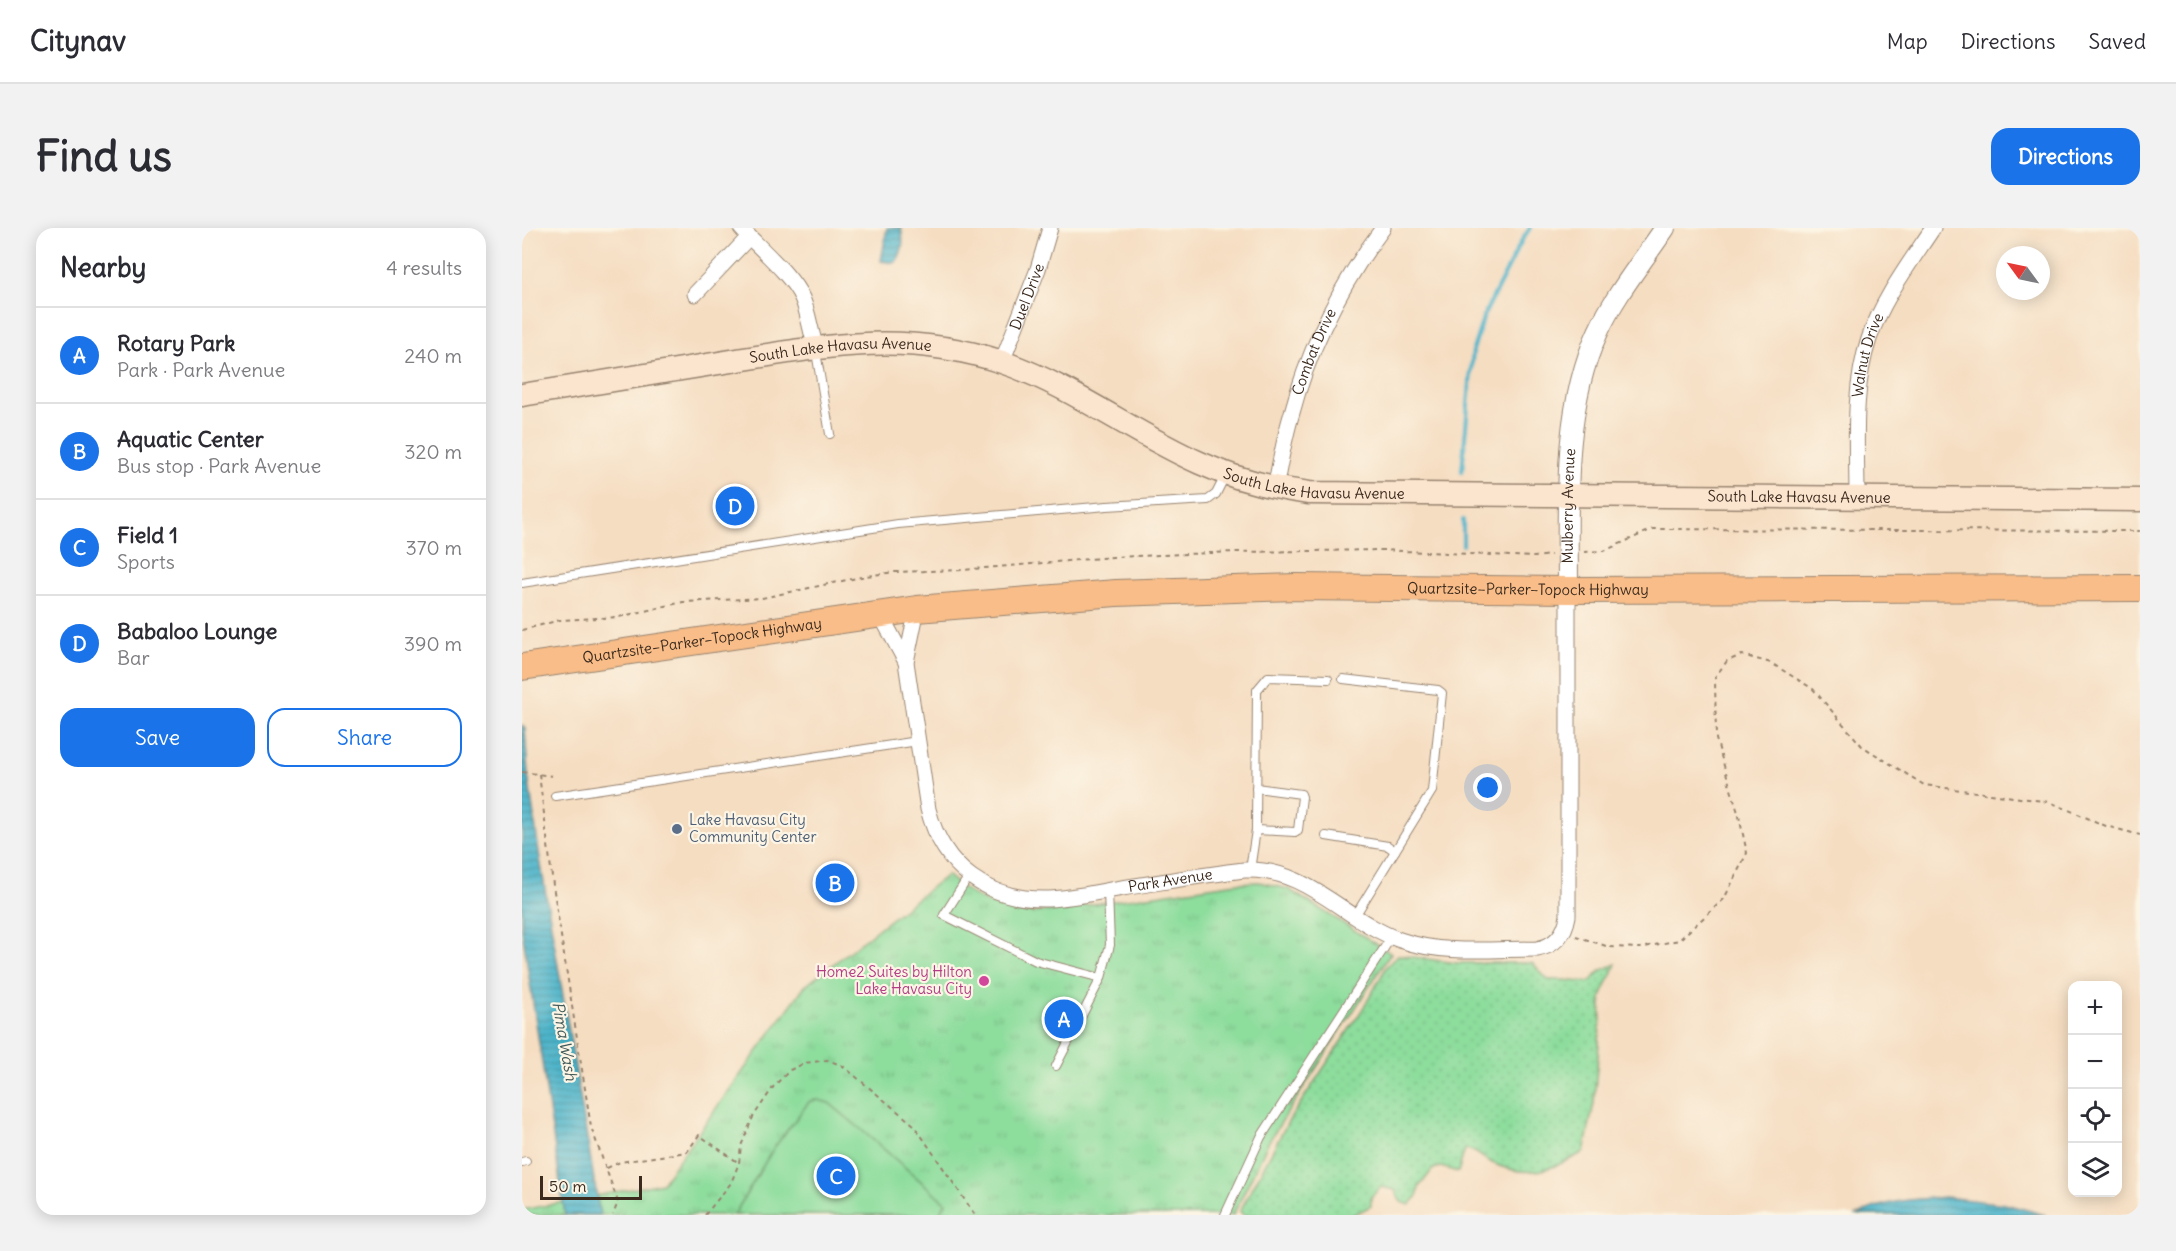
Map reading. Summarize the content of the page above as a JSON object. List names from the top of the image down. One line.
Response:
{"streets":{"highway":["Quartzsite–Parker–Topock Highway"],"main road":["South Lake Havasu Avenue"],"street":["Duel Drive","Combat Drive","Walnut Drive","Mulberry Avenue","Park Avenue"]},"crossings":[["Duel Drive","South Lake Havasu Avenue"],["Combat Drive","South Lake Havasu Avenue"],["South Lake Havasu Avenue","Walnut Drive"],["South Lake Havasu Avenue","Mulberry Avenue"],["Mulberry Avenue","Quartzsite–Parker–Topock Highway"],["Mulberry Avenue","Park Avenue"],["Quartzsite–Parker–Topock Highway","Park Avenue"]],"water":["Pima Wash"],"places":["Lake Havasu City Community Center","Home2 Suites by Hilton Lake Havasu City"],"scale_bar":"50 m","north":"top left","page":{"header":"Citynav","nav":["Map","Directions","Saved"],"buttons":["Directions",["Save","Share"]],"title":"Find us","heading":["Nearby","4 results"],"list":[{"mark":"A","name":"Rotary Park","note":"Park · Park Avenue","value":"240 m"},{"mark":"B","name":"Aquatic Center","note":"Bus stop · Park Avenue","value":"320 m"},{"mark":"C","name":"Field 1","note":"Sports","value":"370 m"},{"mark":"D","name":"Babaloo Lounge","note":"Bar","value":"390 m"}],"pins":["D","B","A","C"],"map_buttons":["+","−"],"scale":"50 m"}}
